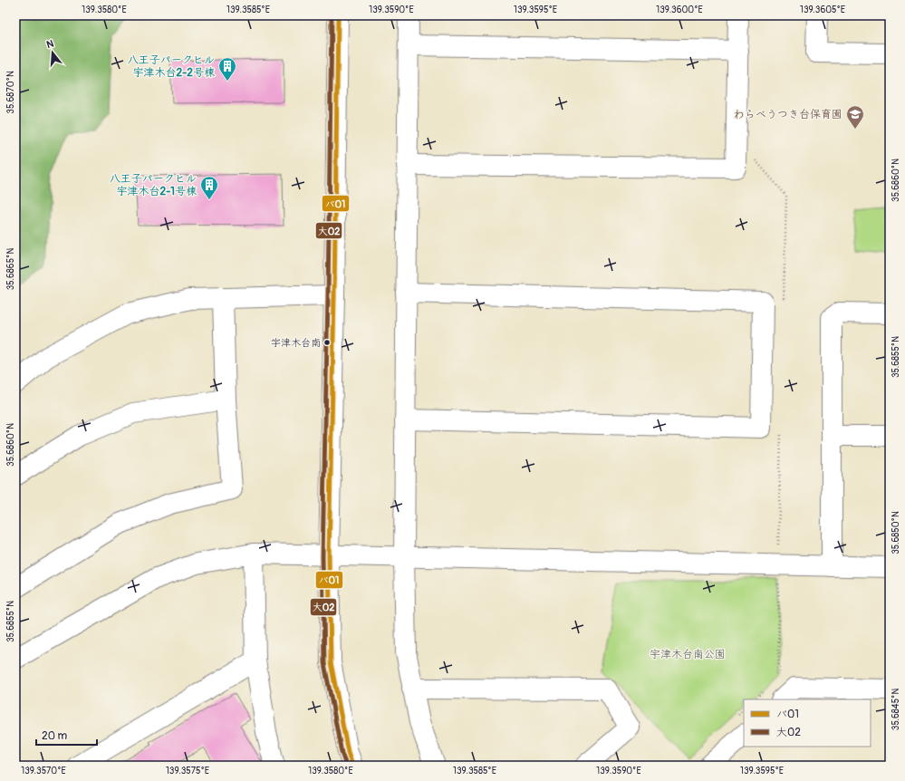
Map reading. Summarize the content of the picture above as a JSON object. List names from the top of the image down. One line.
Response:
{"parks":["宇津木台南公園"],"places":{"building":["八王子パークヒル 宇津木台2-2号棟","八王子パークヒル 宇津木台2-1号棟"],"school or university":["わらべうつき台保育園"],"other":["宇津木台南"]},"lines":["transit line バ01","transit line 大02"],"legend":["バ01","大02"],"scale_bar":"20 m","north":"top","coordinates":["139.3580°E","139.3585°E","139.3590°E","139.3595°E","139.3600°E","139.3605°E","35.6870°N","35.6860°N","35.6865°N","35.6855°N","35.6850°N","35.6845°N","139.3570°E","139.3575°E"]}
